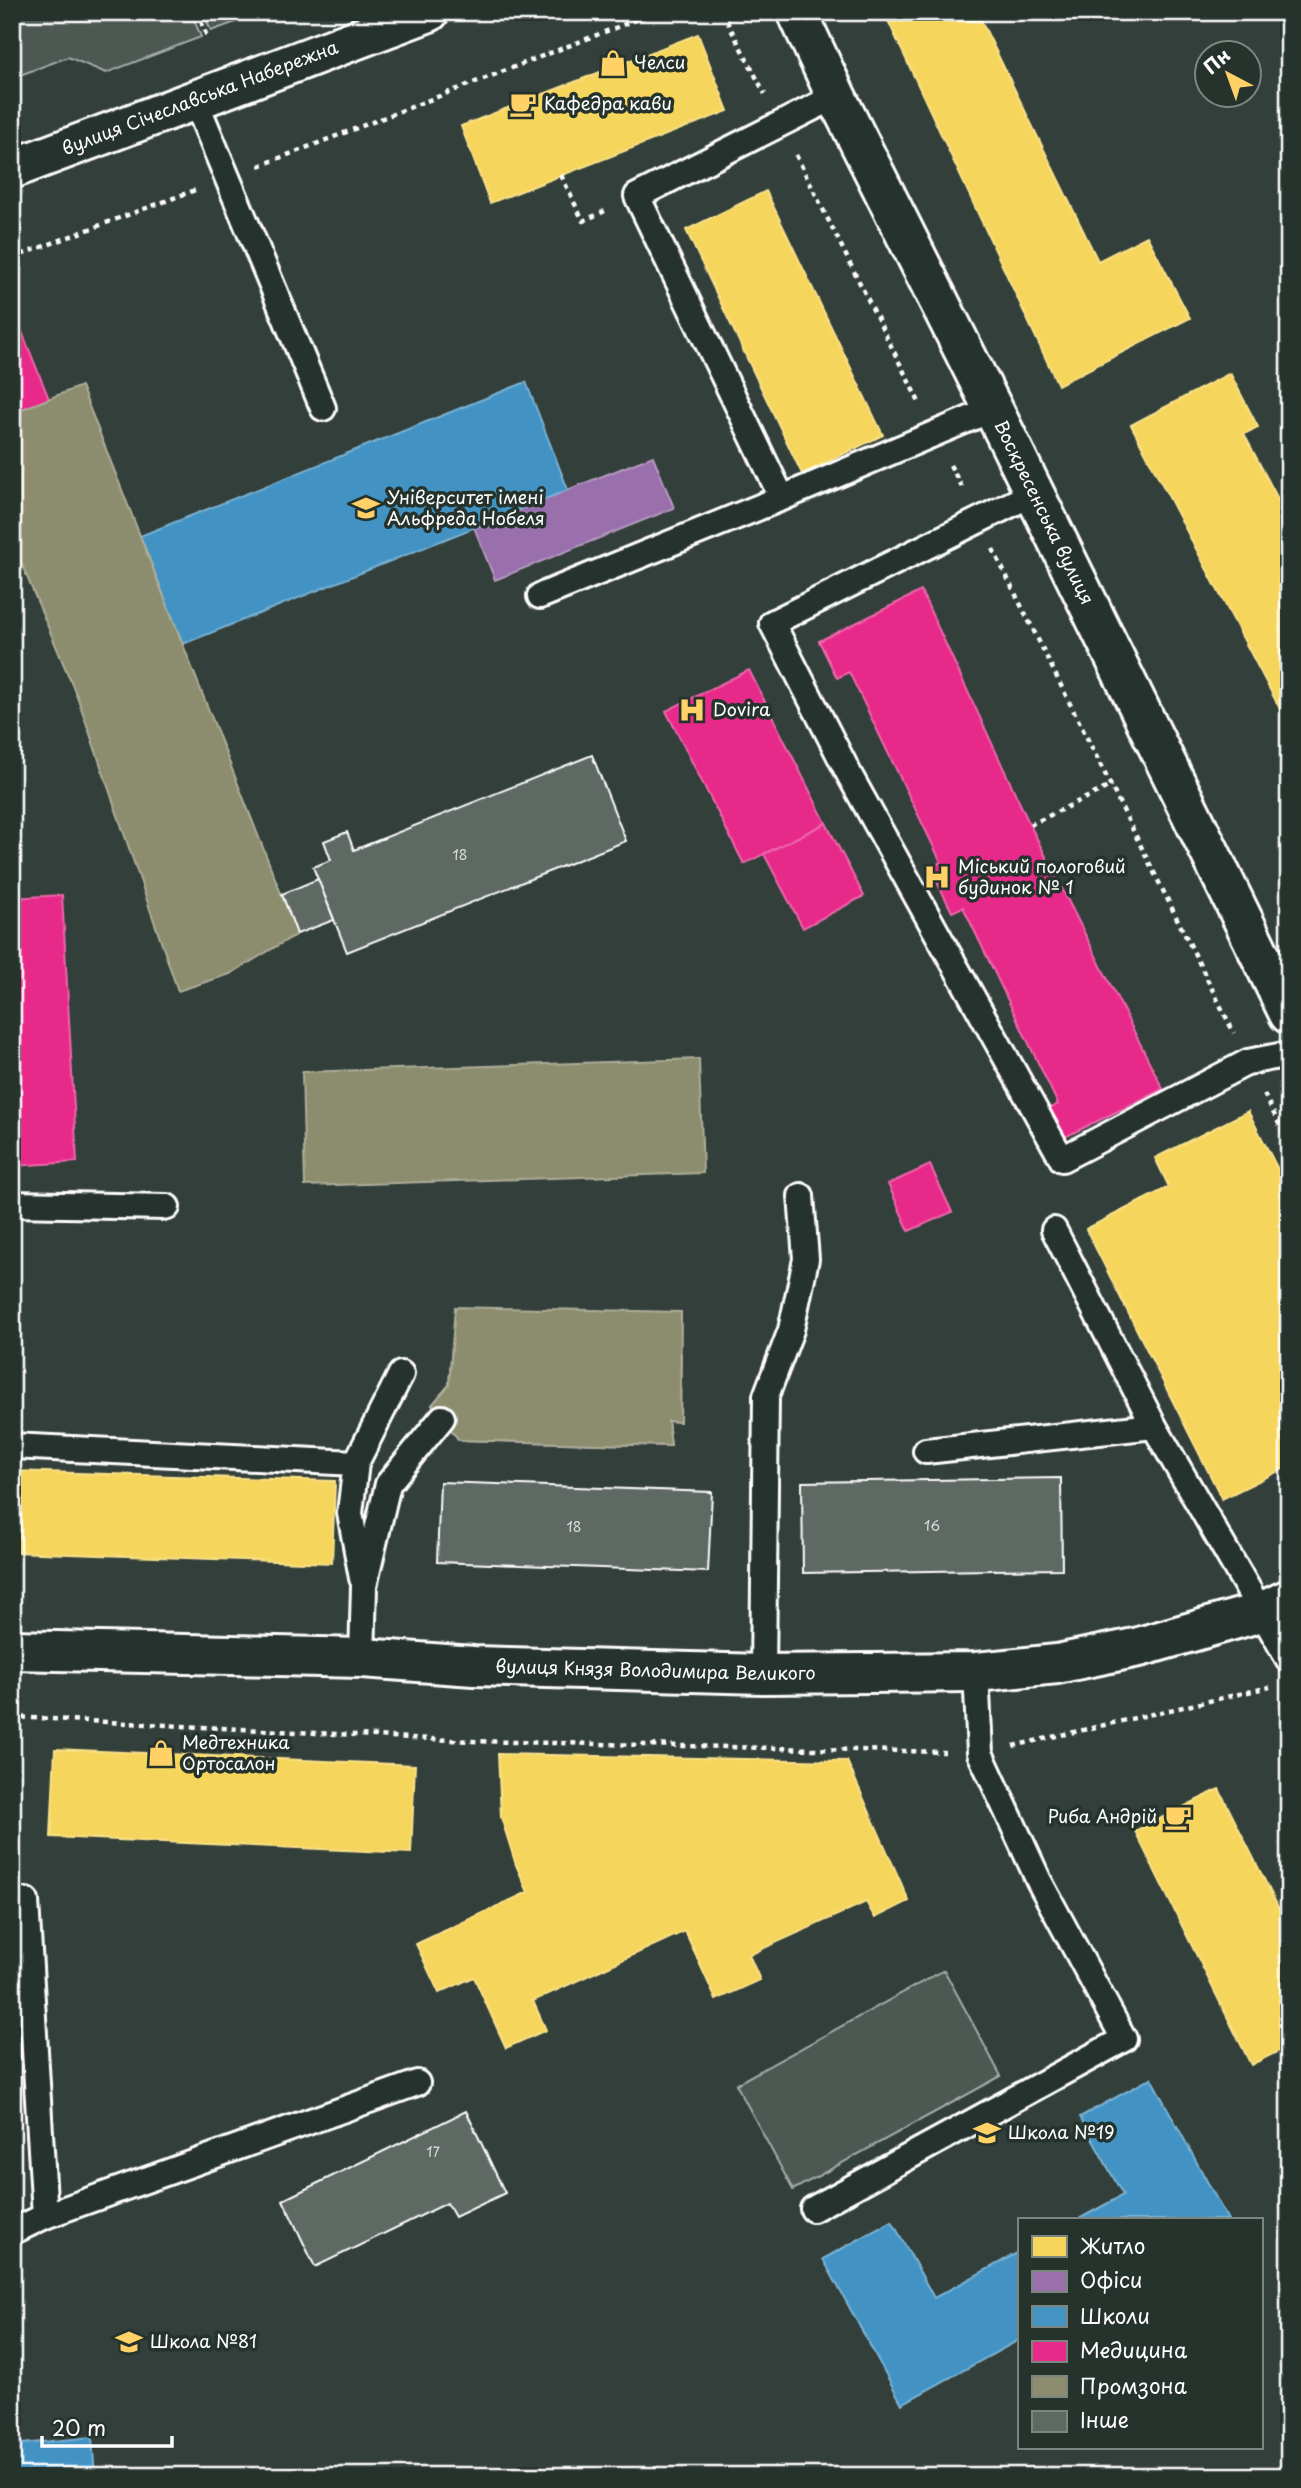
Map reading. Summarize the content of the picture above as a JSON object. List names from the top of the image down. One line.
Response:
{"streets":{"main road":["вулиця Січеславська Набережна","Воскресенська вулиця","вулиця Князя Володимира Великого"]},"places":{"shop":["Челси","Медтехника Ортосалон"],"cafe":["Кафедра кави","Риба Андрій"],"school or university":["Університет імені Альфреда Нобеля","Школа №19","Школа №81"],"hospital":["Dovira","Міський пологовий будинок № 1"]},"house_numbers":["18","16","18","17"],"legend":["Житло","Офіси","Школи","Медицина","Промзона","Інше"],"scale_bar":"20 m","north":"top left"}
